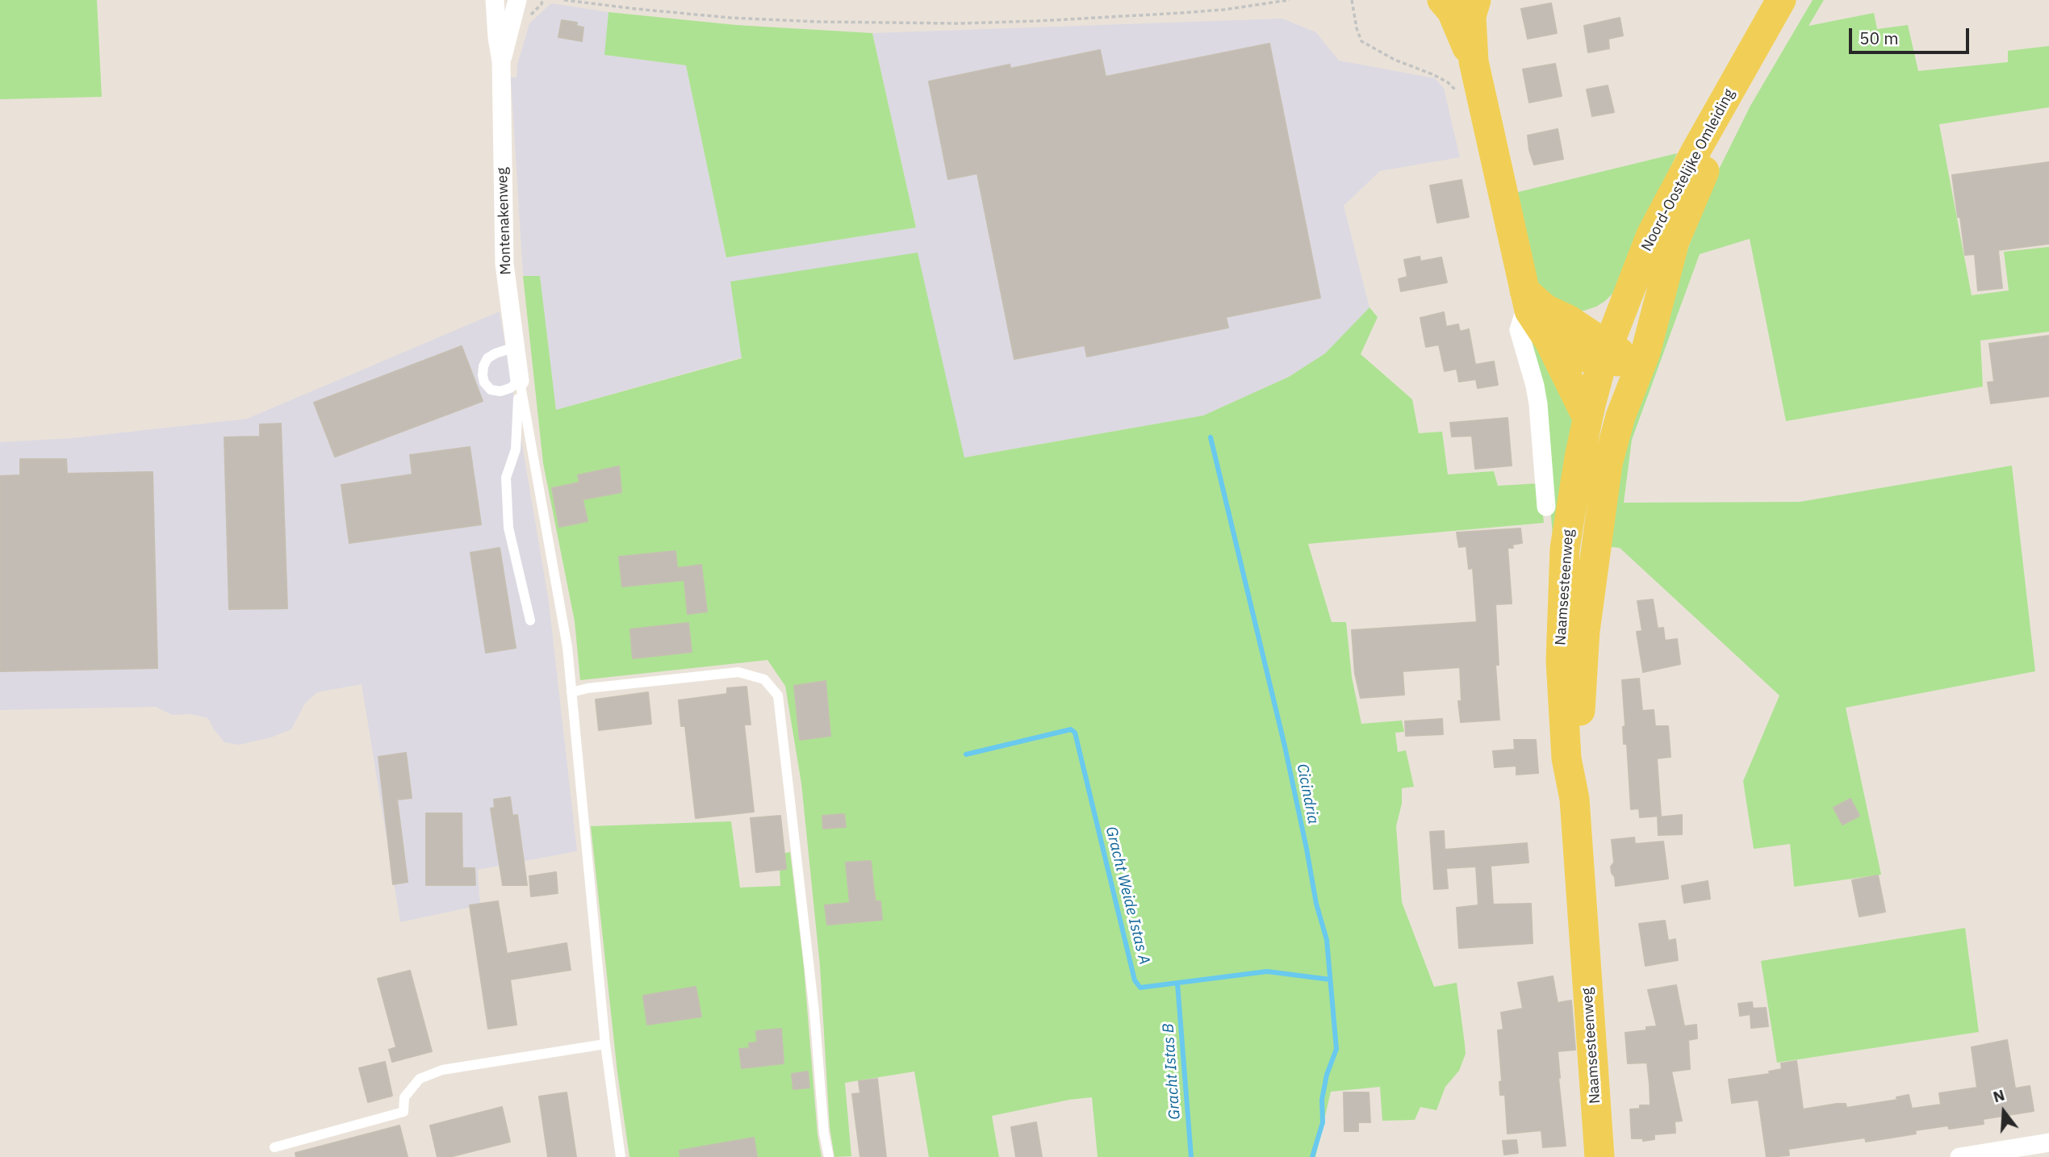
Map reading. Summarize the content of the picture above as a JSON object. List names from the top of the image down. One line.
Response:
{"streets":{"main road":["Noord-Oostelijke Omleiding","Naamsesteenweg"],"street":["Montenakenweg"]},"crossings":[["Noord-Oostelijke Omleiding","Naamsesteenweg"]],"water":["Cicindria","Gracht Weide Istas A","Gracht Istas B"],"scale_bar":"50 m","north":"top"}
